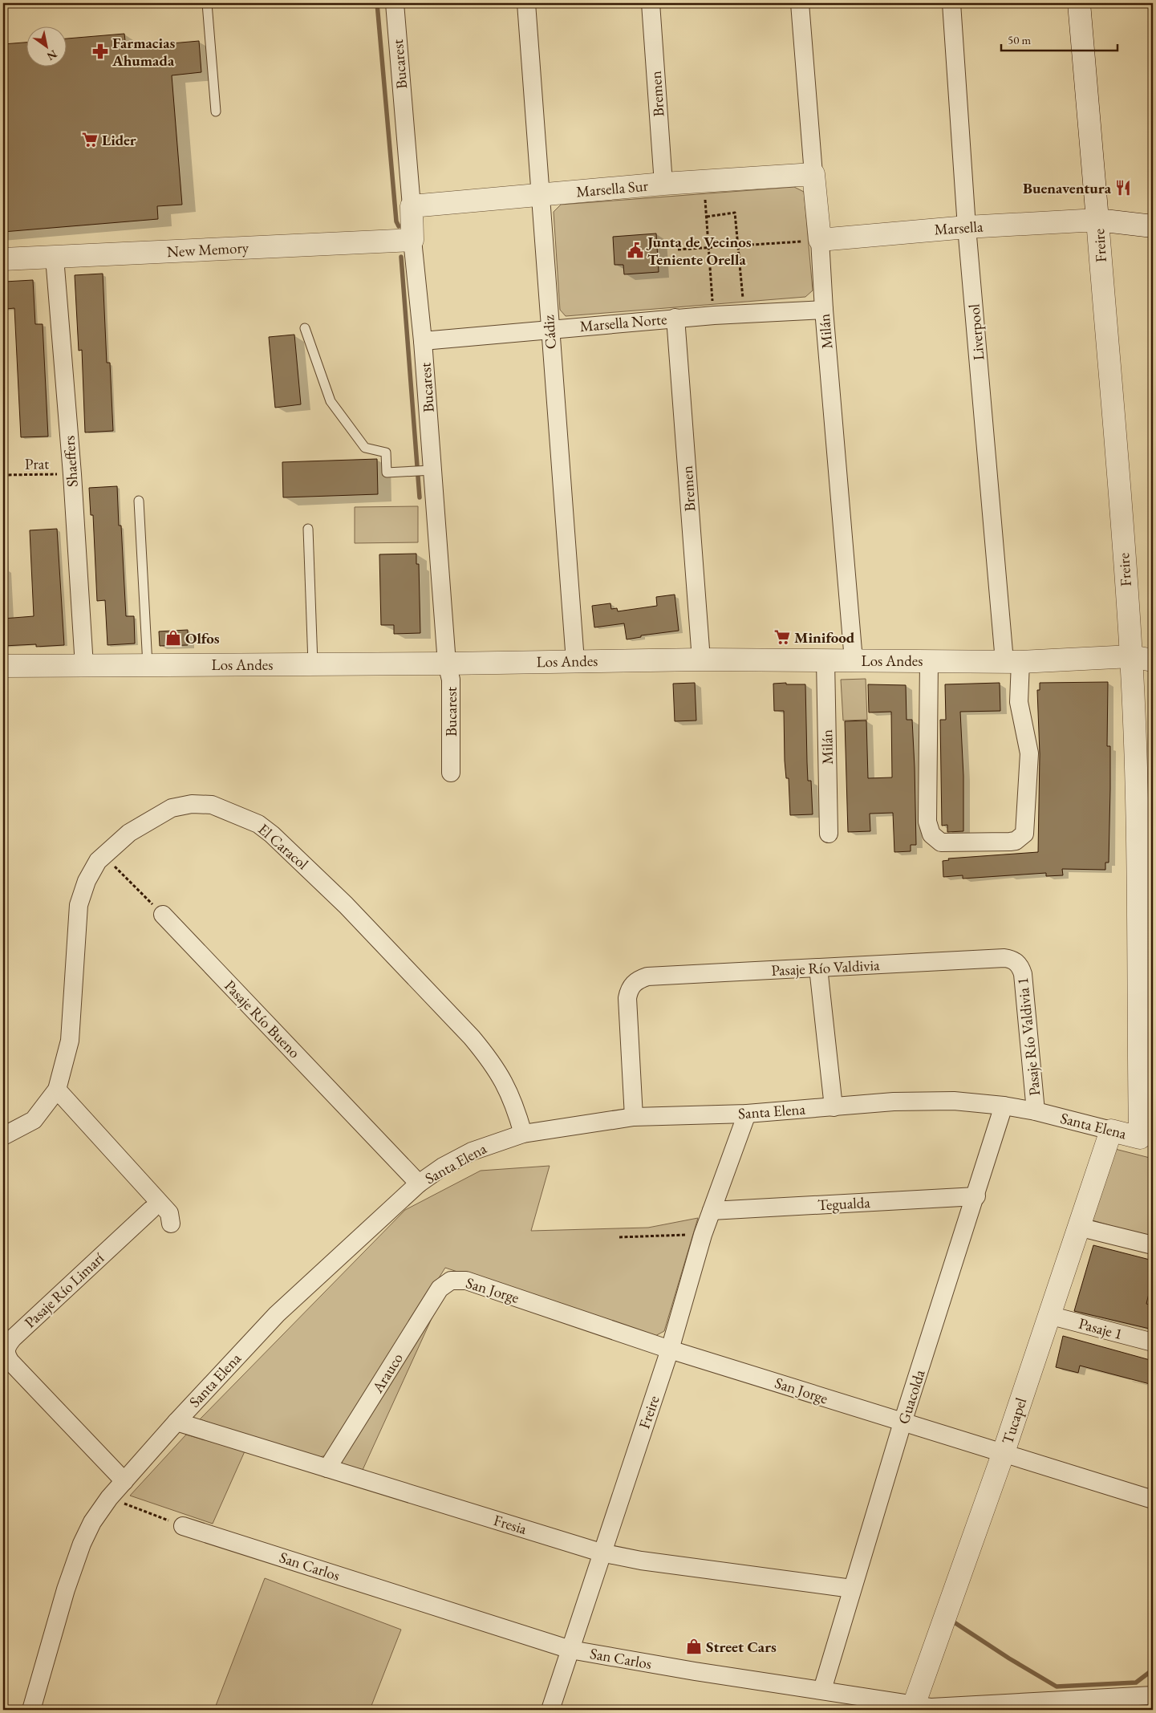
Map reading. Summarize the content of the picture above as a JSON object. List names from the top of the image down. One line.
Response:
{"streets":{"street":["Bucarest","Bremen","Marsella Sur","Marsella","Freire","New Memory","Marsella Norte","Milán","Cádiz","Liverpool","Shaeffers","Los Andes","El Caracol","Pasaje Río Valdivia","Pasaje Río Bueno","Pasaje Río Valdivia 1","Santa Elena","Tegualda","Pasaje Río Limarí","San Jorge","Pasaje 1","Arauco","Guacolda","Tucapel","Fresia","San Carlos"],"path":["Prat"]},"crossings":[["Bucarest","Marsella Sur"],["Bucarest","New Memory"],["Bucarest","Marsella Norte"],["Bucarest","Los Andes"],["Bremen","Marsella Sur"],["Bremen","Marsella Norte"],["Bremen","Los Andes"],["Marsella Sur","Milán"],["Marsella Sur","Cádiz"],["Marsella","Freire"],["Marsella","Milán"],["Marsella","Liverpool"],["Freire","Los Andes"],["Freire","Santa Elena"],["Freire","Tegualda"],["Freire","San Jorge"],["Freire","Fresia"],["Freire","San Carlos"],["New Memory","Shaeffers"],["Marsella Norte","Milán"],["Marsella Norte","Cádiz"],["Milán","Los Andes"],["Cádiz","Los Andes"],["Liverpool","Los Andes"],["Shaeffers","Prat"],["Shaeffers","Los Andes"],["El Caracol","Santa Elena"],["Pasaje Río Valdivia","Pasaje Río Valdivia 1"],["Pasaje Río Valdivia","Santa Elena"],["Pasaje Río Bueno","Santa Elena"],["Pasaje Río Valdivia 1","Santa Elena"],["Santa Elena","Pasaje Río Limarí"],["Santa Elena","Guacolda"],["Santa Elena","Tucapel"],["Santa Elena","Fresia"],["Tegualda","Guacolda"],["San Jorge","Arauco"],["San Jorge","Guacolda"],["San Jorge","Tucapel"],["Pasaje 1","Tucapel"],["Arauco","Fresia"],["Guacolda","Fresia"],["Guacolda","San Carlos"],["Tucapel","San Carlos"]],"places":{"pharmacy":["Farmacias Ahumada"],"supermarket":["Lider","Minifood"],"restaurant":["Buenaventura"],"public building":["Junta de Vecinos Teniente Orella"],"shop":["Olfos","Street Cars"]},"scale_bar":"50 m","north":"bottom right"}
